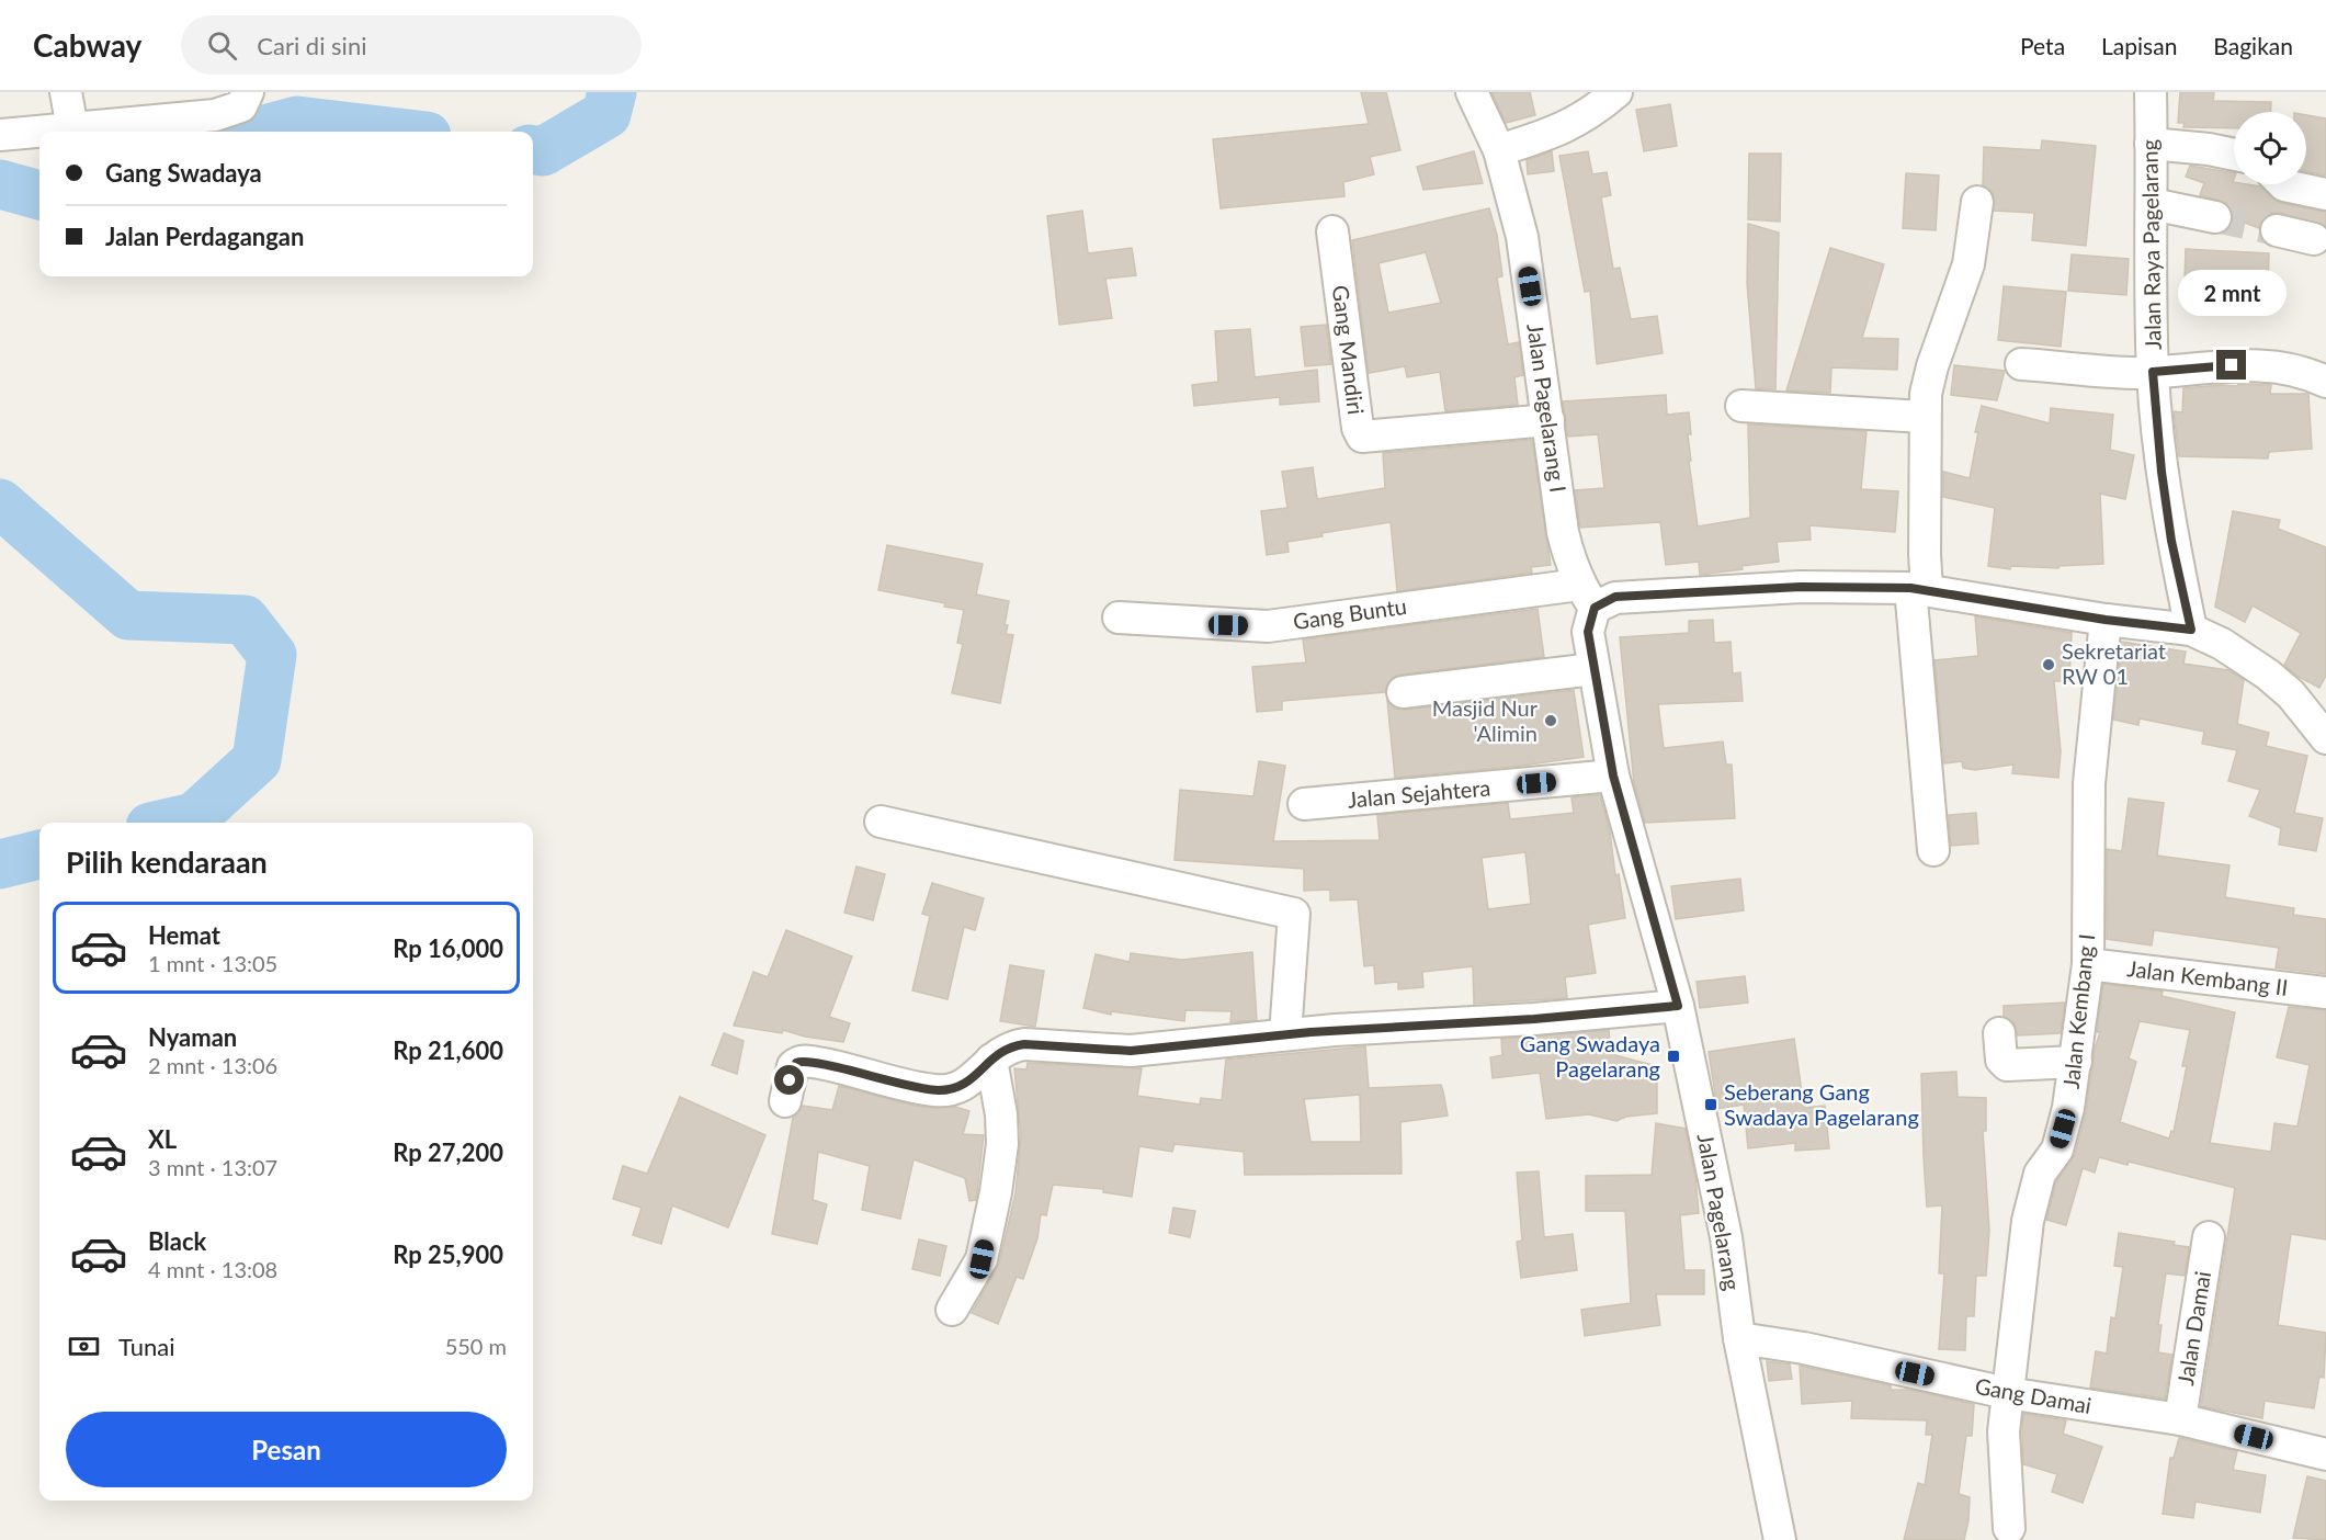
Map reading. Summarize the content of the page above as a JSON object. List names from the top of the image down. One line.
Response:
{"streets":{"street":["Jalan Raya Pagelarang","Gang Mandiri","Jalan Pagelarang I","Gang Buntu","Jalan Sejahtera","Jalan Kembang II","Jalan Kembang I","Jalan Pagelarang","Jalan Damai","Gang Damai"]},"crossings":[["Gang Mandiri","Jalan Pagelarang I"],["Jalan Pagelarang I","Gang Buntu"],["Jalan Pagelarang I","Jalan Pagelarang"],["Gang Buntu","Jalan Pagelarang"],["Jalan Sejahtera","Jalan Pagelarang"],["Jalan Kembang II","Jalan Kembang I"],["Jalan Kembang I","Gang Damai"],["Jalan Pagelarang","Gang Damai"],["Jalan Damai","Gang Damai"]],"places":{"other":["Sekretariat RW 01","Masjid Nur 'Alimin"],"transit":["Gang Swadaya Pagelarang","Seberang Gang Swadaya Pagelarang"]},"page":{"header":"Cabway","search":"Cari di sini","nav":["Peta","Lapisan","Bagikan"],"banner":["Gang Swadaya","Jalan Perdagangan"],"bubble":"2 mnt","heading":"Pilih kendaraan","list":[{"name":"Hemat","note":"1 mnt · 13:05","value":"Rp 16,000"},{"name":"Nyaman","note":"2 mnt · 13:06","value":"Rp 21,600"},{"name":"XL","note":"3 mnt · 13:07","value":"Rp 27,200"},{"name":"Black","note":"4 mnt · 13:08","value":"Rp 25,900"}],"pay":["Tunai","550 m"],"buttons":"Pesan"}}
